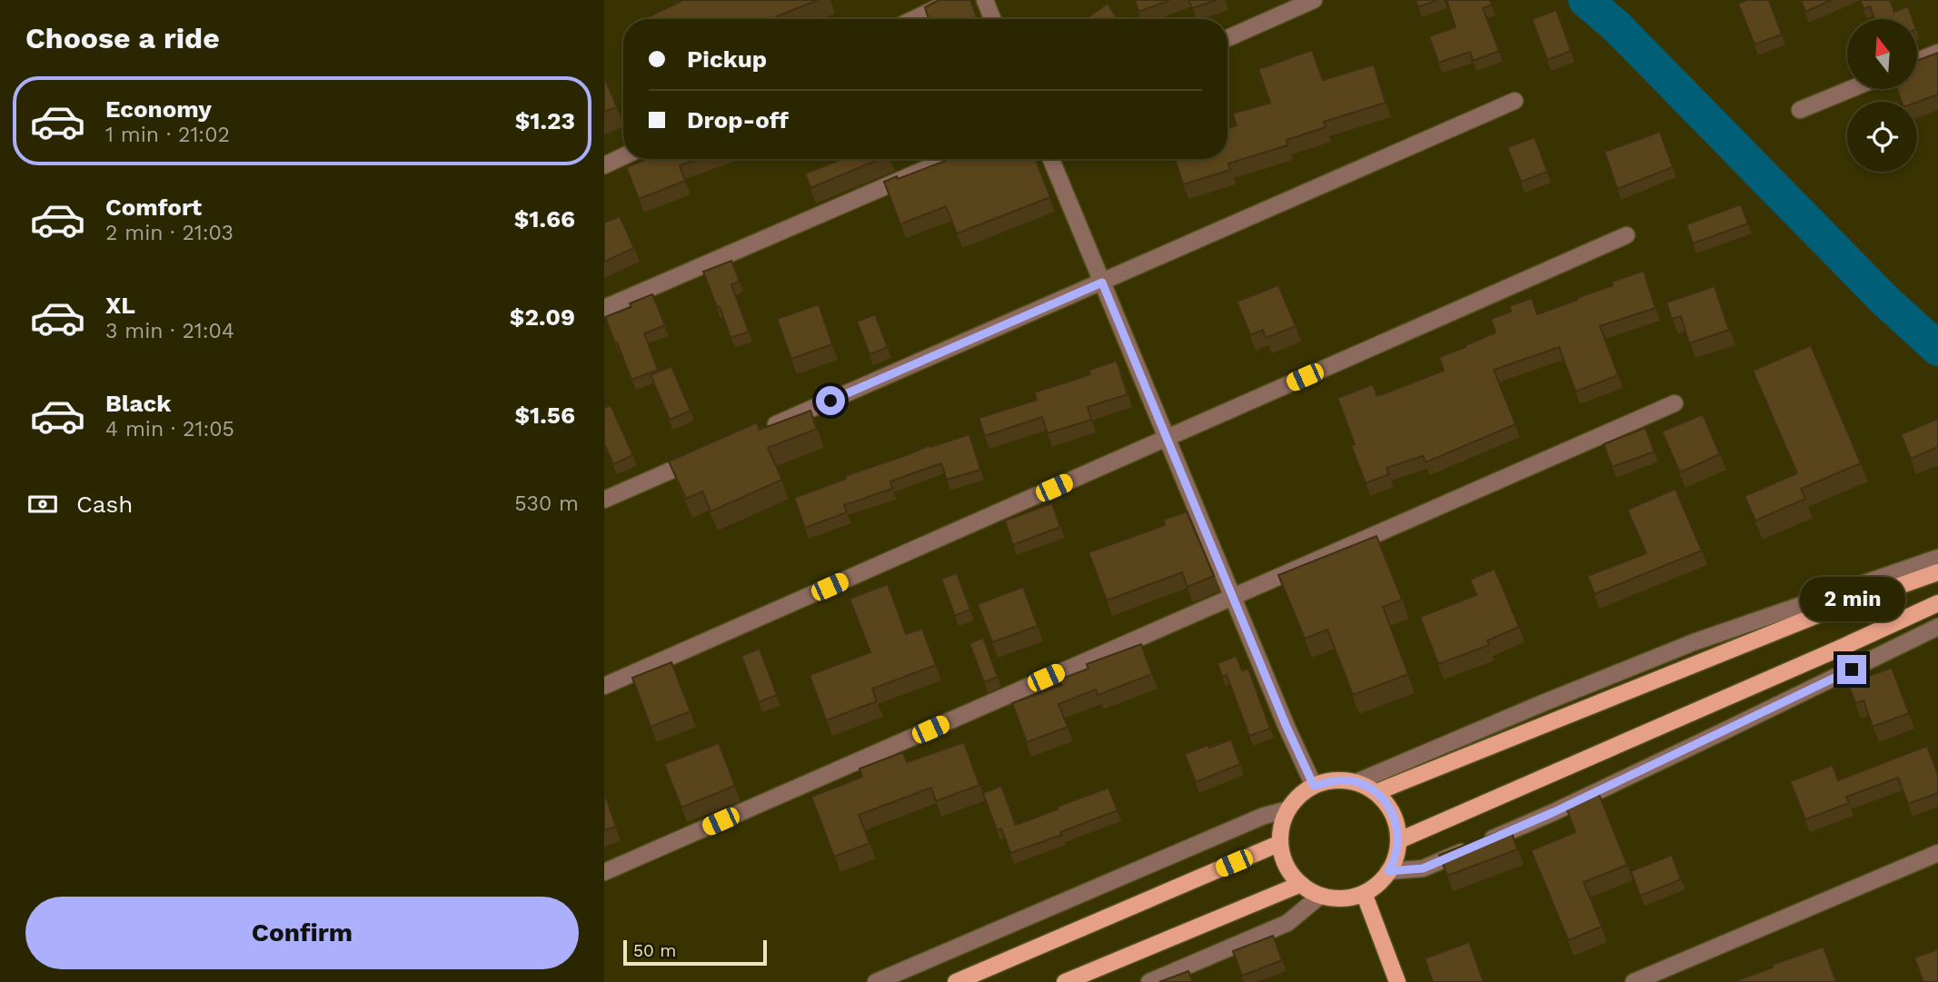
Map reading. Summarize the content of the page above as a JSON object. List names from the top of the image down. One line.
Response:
{"scale_bar":"50 m","north":"top","page":{"heading":"Choose a ride","banner":["Pickup","Drop-off"],"list":[{"name":"Economy","note":"1 min · 21:02","value":"$1.23"},{"name":"Comfort","note":"2 min · 21:03","value":"$1.66"},{"name":"XL","note":"3 min · 21:04","value":"$2.09"},{"name":"Black","note":"4 min · 21:05","value":"$1.56"}],"pay":["Cash","530 m"],"bubble":"2 min","buttons":"Confirm","scale":"50 m"}}
